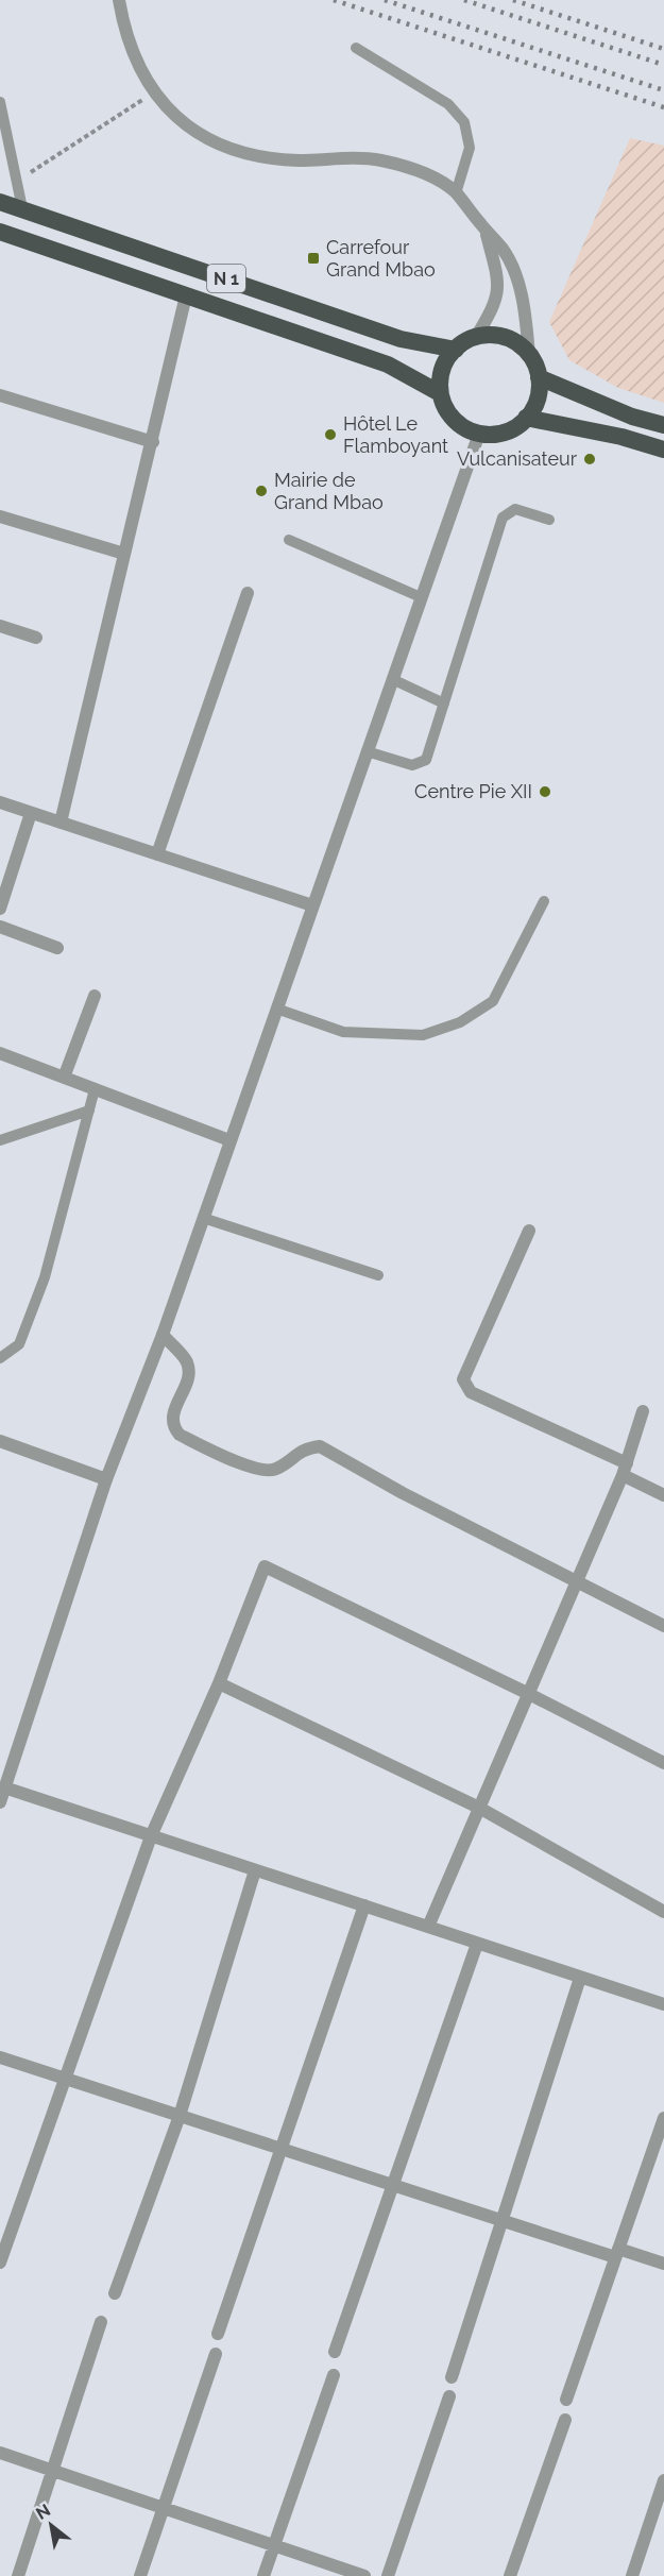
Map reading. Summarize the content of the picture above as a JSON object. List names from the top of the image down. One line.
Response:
{"streets":{"highway":["N 1"]},"places":{"transit":["Carrefour Grand Mbao"],"other":["Hôtel Le Flamboyant","Vulcanisateur","Mairie de Grand Mbao","Centre Pie XII"]},"north":"top left"}
